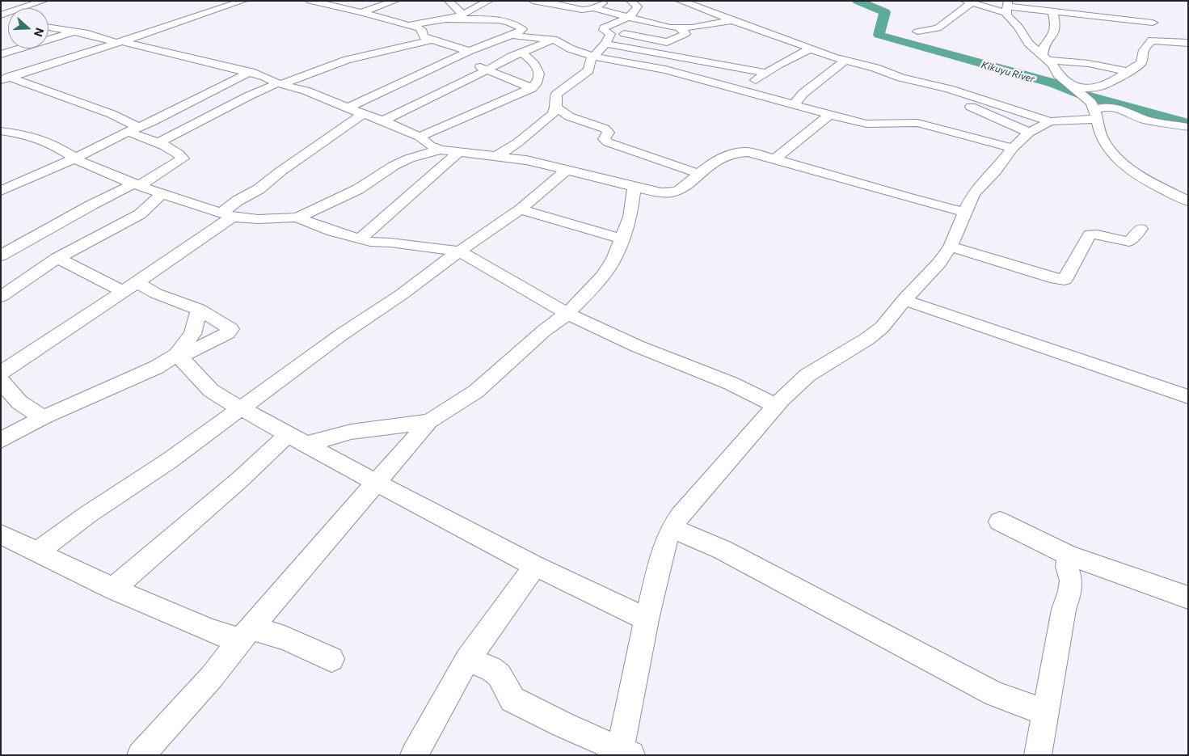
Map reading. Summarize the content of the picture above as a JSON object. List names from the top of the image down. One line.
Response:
{"water":["Kikuyu River"],"north":"right"}
